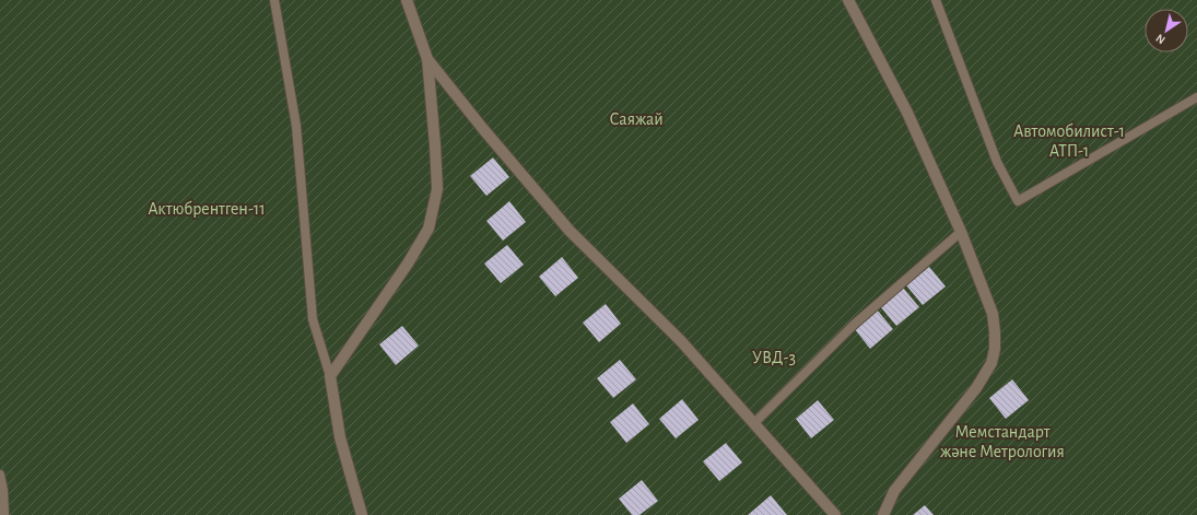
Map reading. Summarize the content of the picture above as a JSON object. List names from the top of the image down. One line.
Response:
{"parks":["Саяжай","Автомобилист-1 АТП-1","Актюбрентген-11","УВД-3","Мемстандарт және Метрология"],"north":"bottom left"}
